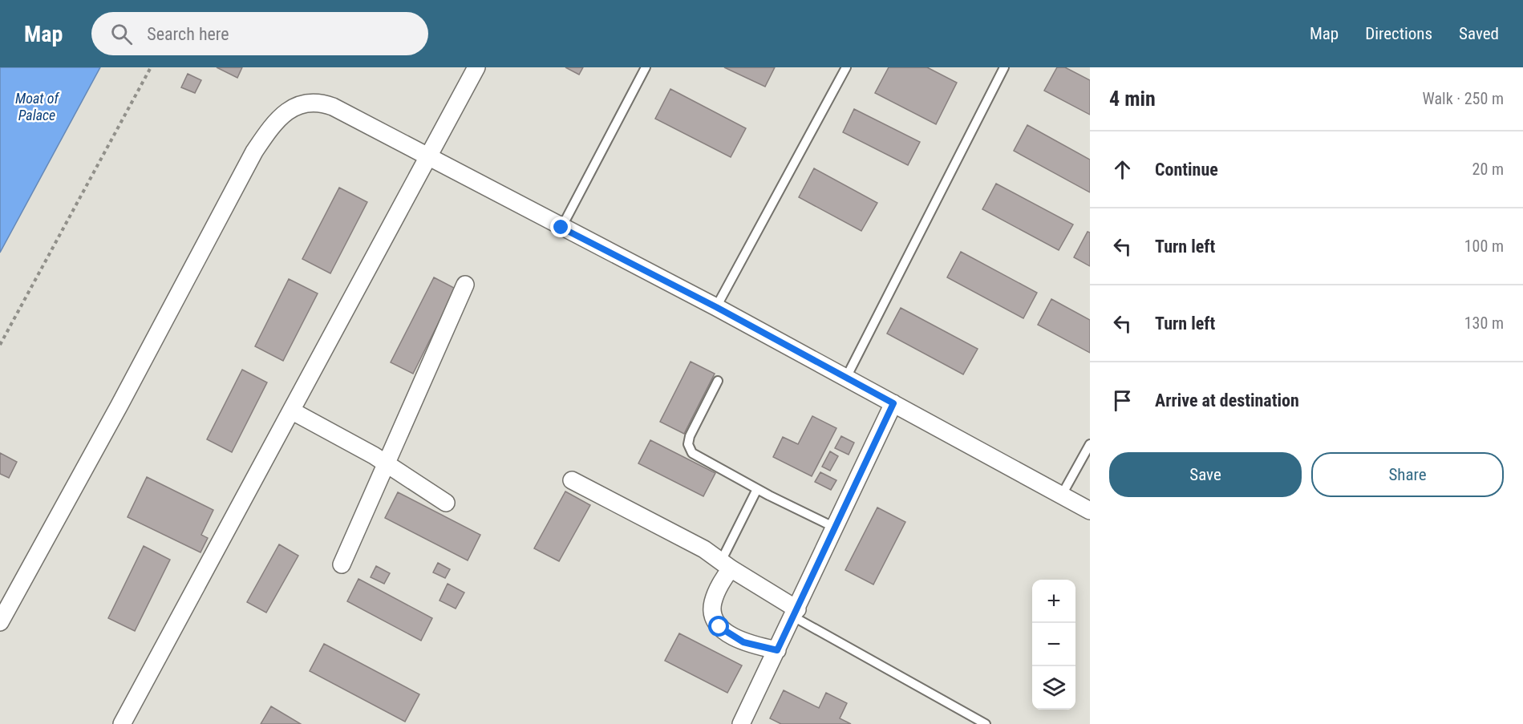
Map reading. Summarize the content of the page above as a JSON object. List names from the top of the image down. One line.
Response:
{"water":["Moat of Palace"],"page":{"header":"Map","search":"Search here","nav":["Map","Directions","Saved"],"heading":["4 min","Walk · 250 m"],"list":[["Continue","20 m"],["Turn left","100 m"],["Turn left","130 m"],"Arrive at destination"],"buttons":["Save","Share"],"map_buttons":["+","−"]}}
